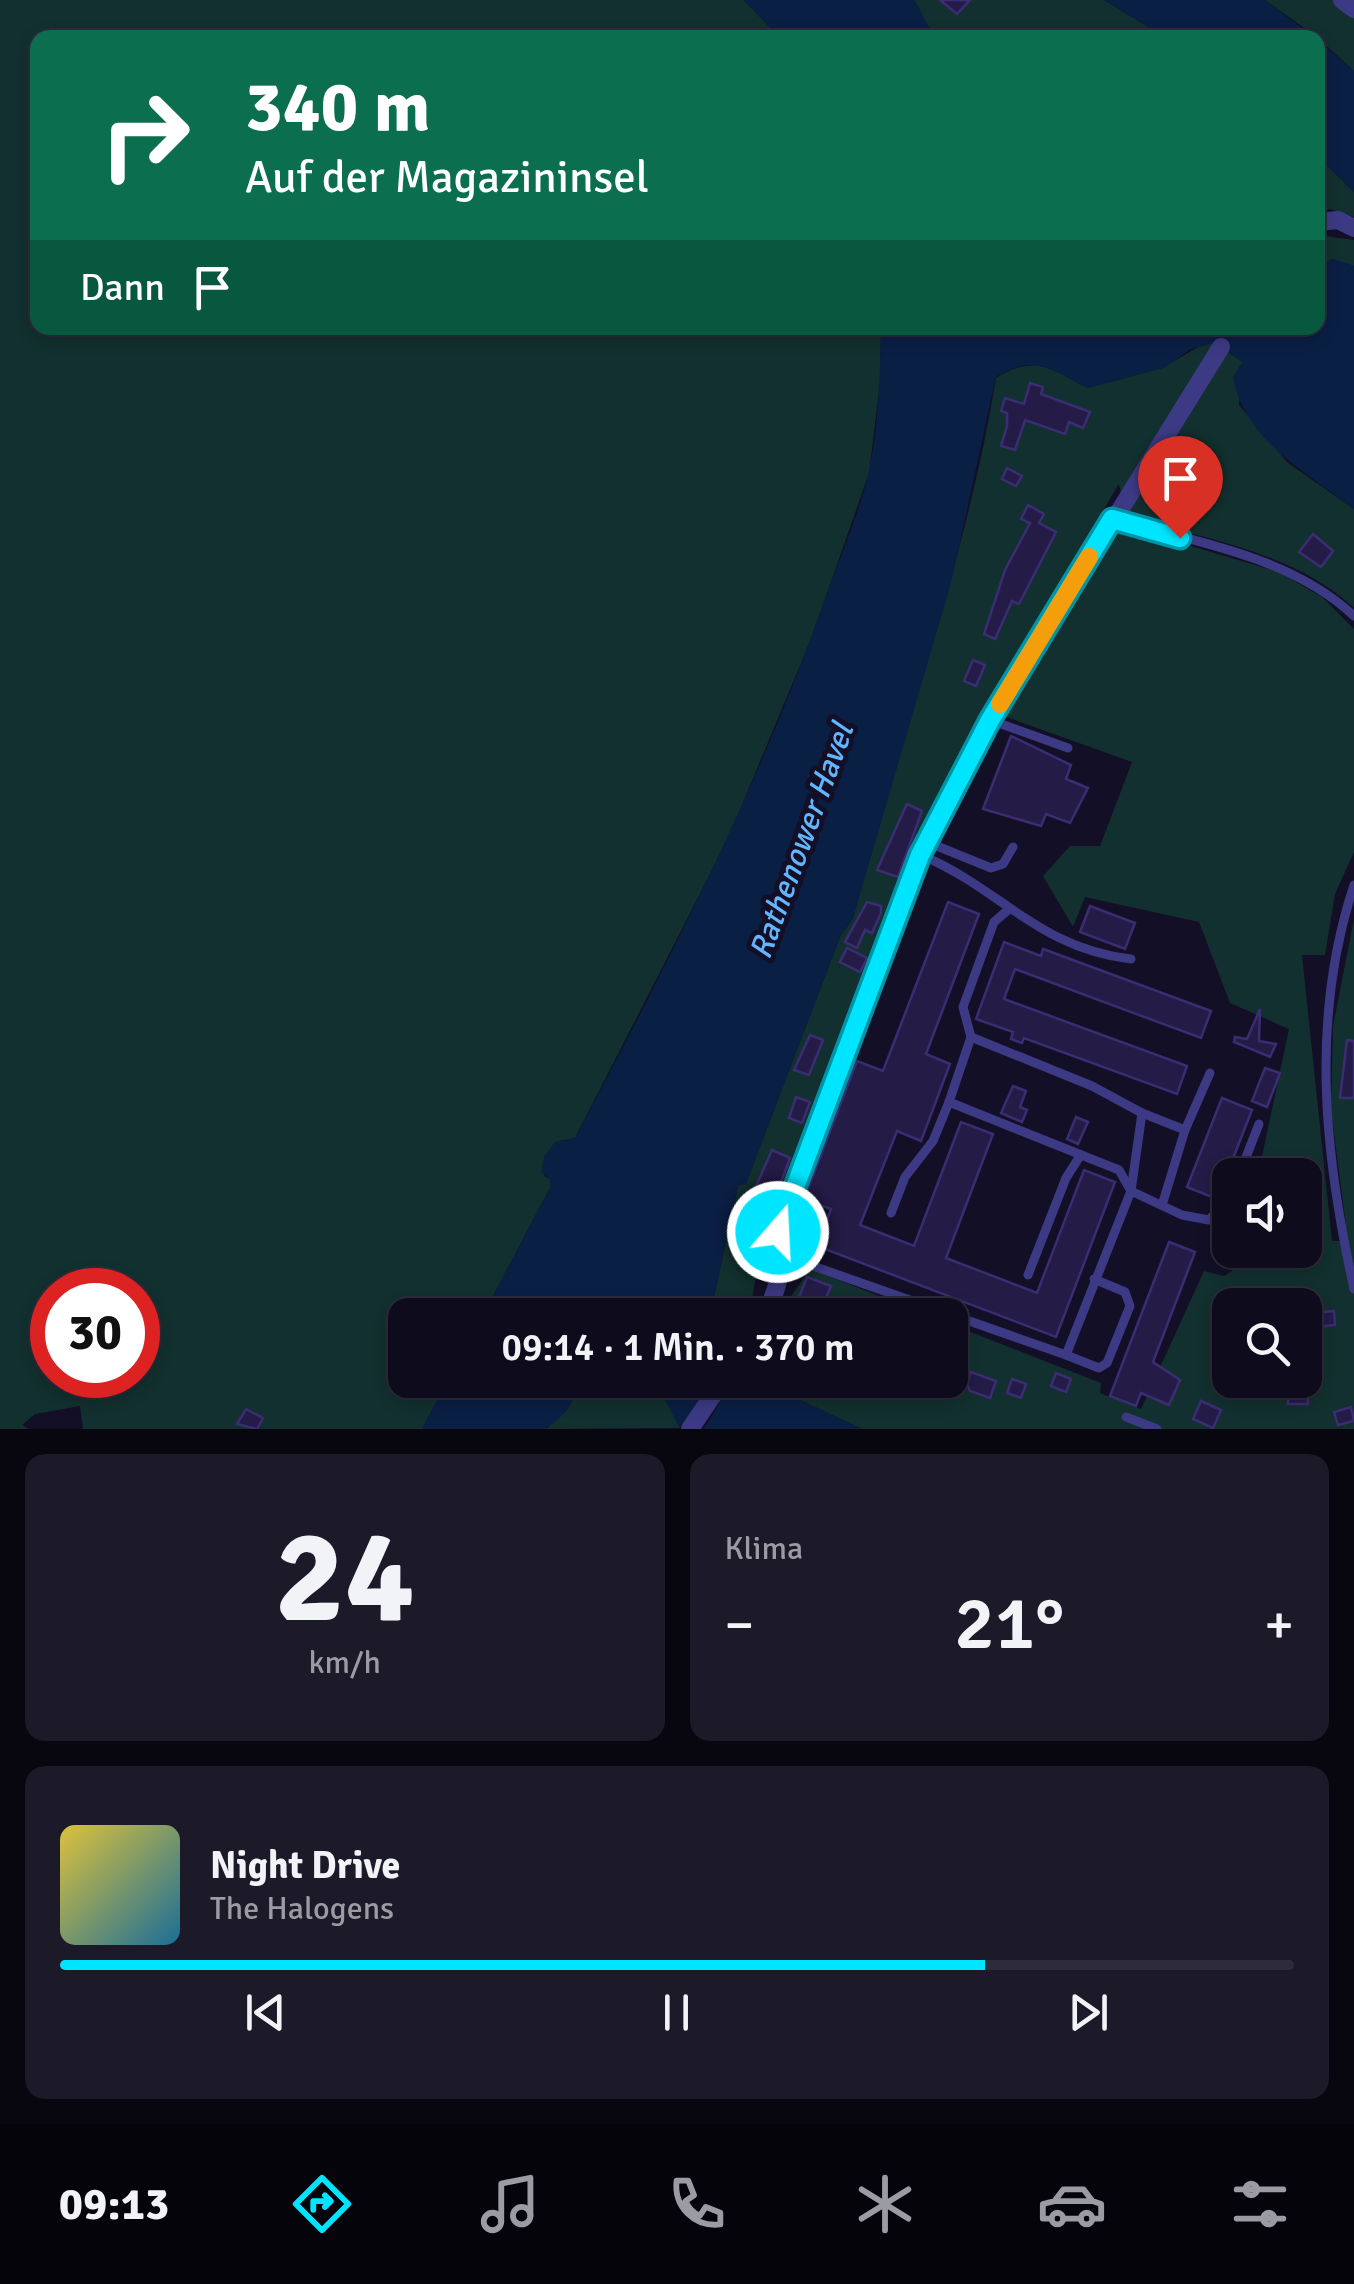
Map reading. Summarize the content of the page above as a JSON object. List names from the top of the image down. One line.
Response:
{"water":["Rathenower Havel"],"page":{"turn":["340 m","Auf der Magazininsel"],"then":"Dann","limit":"30","trip":"09:14 · 1 Min. · 370 m","tile":[["24","km/h"],"Klima"],"heat":["−","21°","+"],"song":["Night Drive","The Halogens"],"tabs":"09:13"}}
